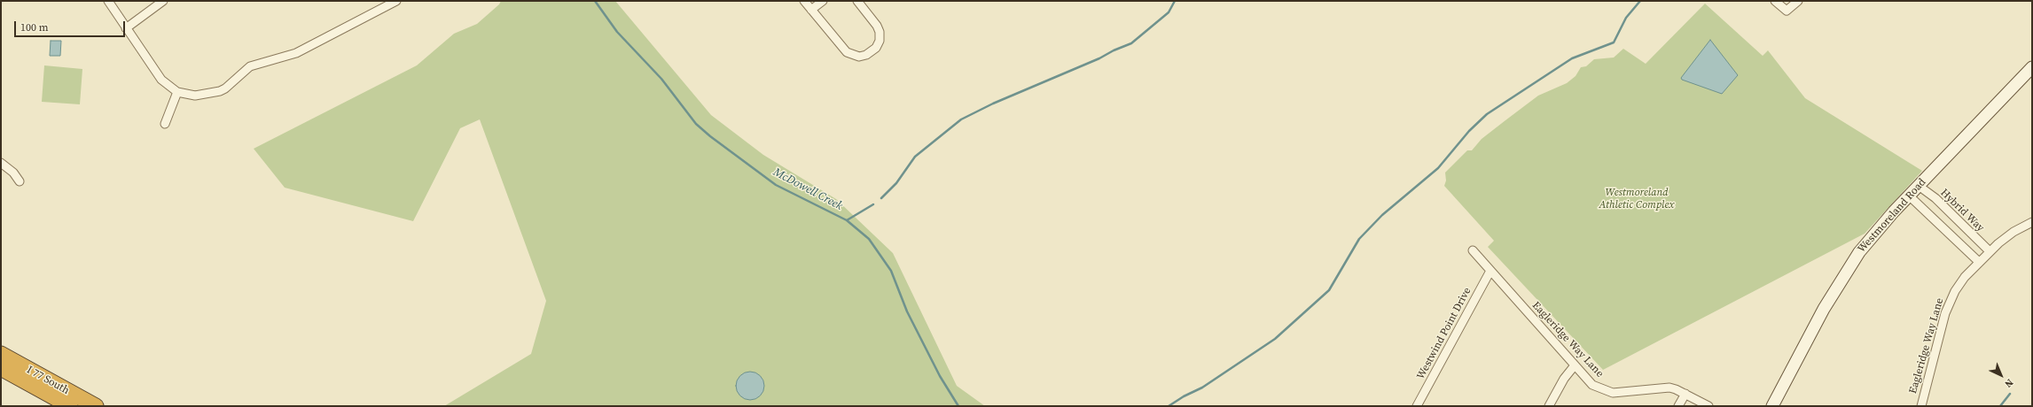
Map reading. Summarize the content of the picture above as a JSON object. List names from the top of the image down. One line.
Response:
{"streets":{"highway":["I 77 South"],"street":["Hybrid Way","Westmoreland Road","Westwind Point Drive","Eagleridge Way Lane"]},"crossings":[["Hybrid Way","Westmoreland Road"],["Hybrid Way","Eagleridge Way Lane"],["Westwind Point Drive","Eagleridge Way Lane"]],"water":["McDowell Creek"],"parks":["Westmoreland Athletic Complex"],"scale_bar":"100 m","north":"bottom right"}
